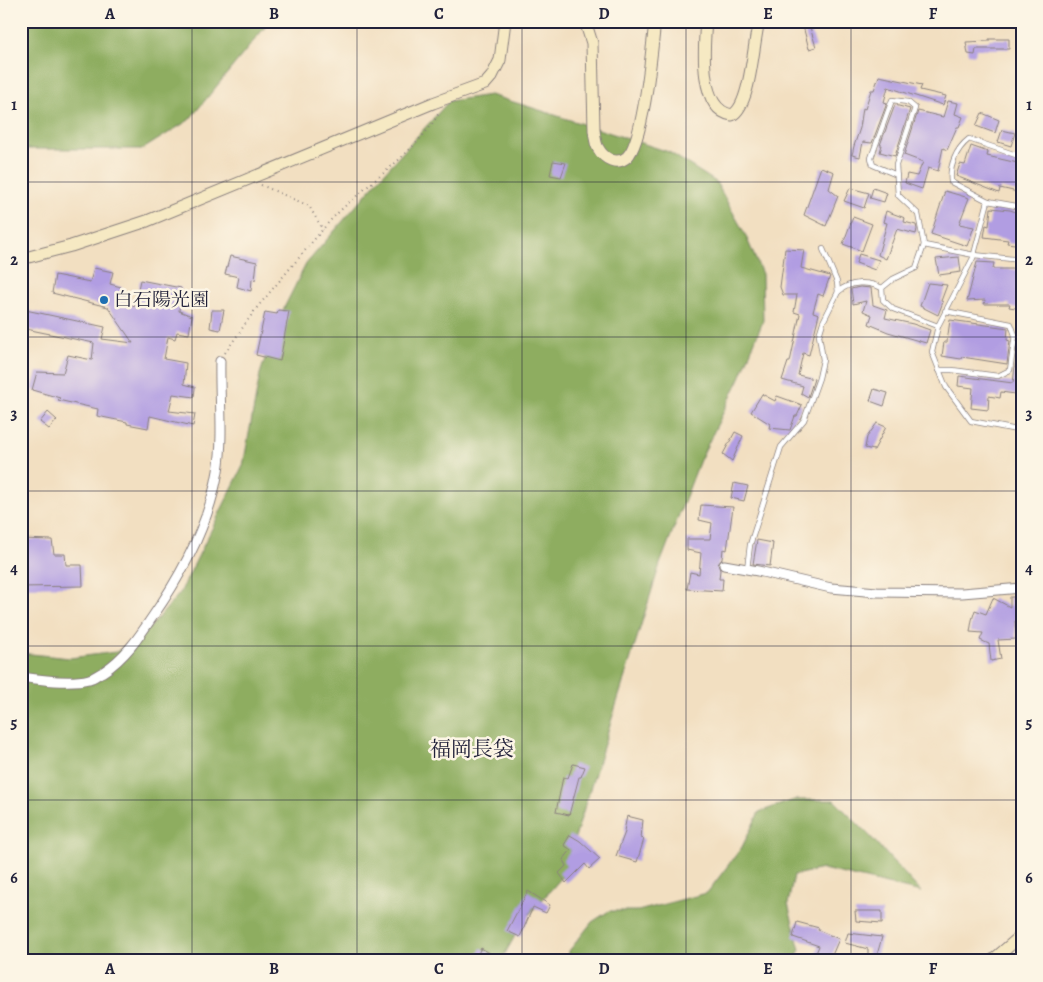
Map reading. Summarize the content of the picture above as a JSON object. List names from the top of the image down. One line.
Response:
{"districts":["福岡長袋"],"places":["白石陽光園"],"grid":{"columns":["A","B","C","D","E","F"],"rows":["1","2","3","4","5","6"]}}
